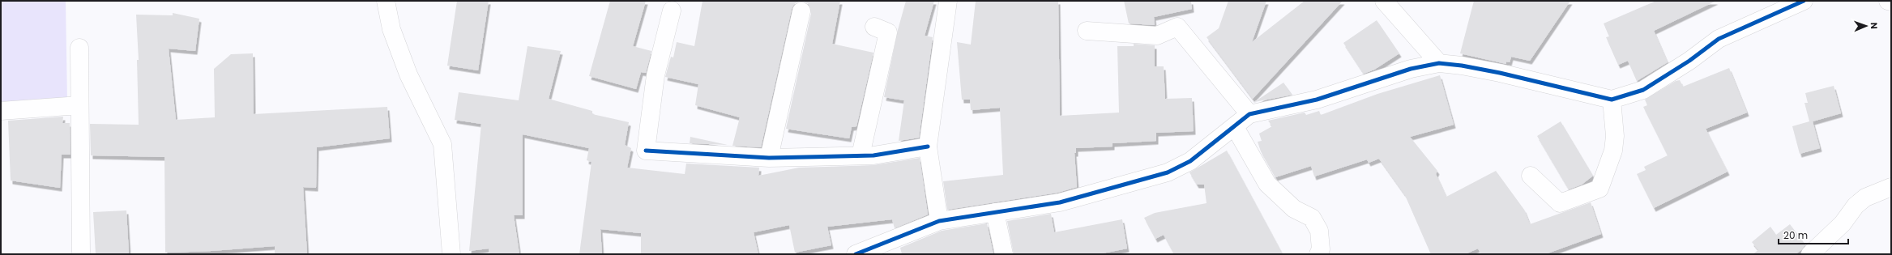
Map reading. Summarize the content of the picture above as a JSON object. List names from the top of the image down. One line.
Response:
{"scale_bar":"20 m","north":"right"}
